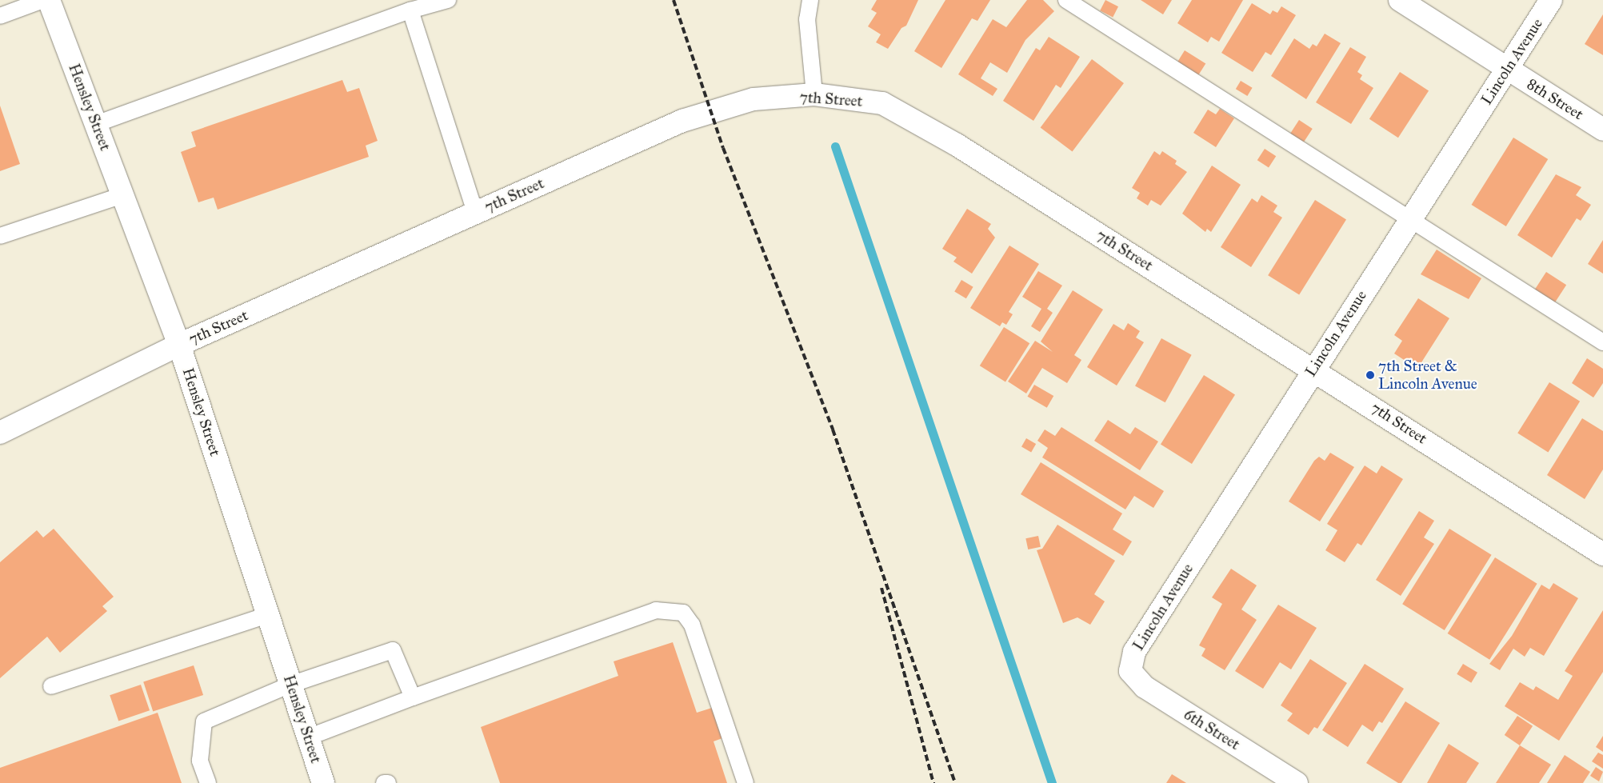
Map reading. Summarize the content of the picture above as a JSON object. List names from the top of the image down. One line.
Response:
{"streets":{"street":["Lincoln Avenue","7th Street","8th Street","Hensley Street","6th Street"]},"crossings":[["Lincoln Avenue","7th Street"],["Lincoln Avenue","8th Street"],["Lincoln Avenue","6th Street"],["7th Street","Hensley Street"]],"places":["7th Street & Lincoln Avenue"]}
